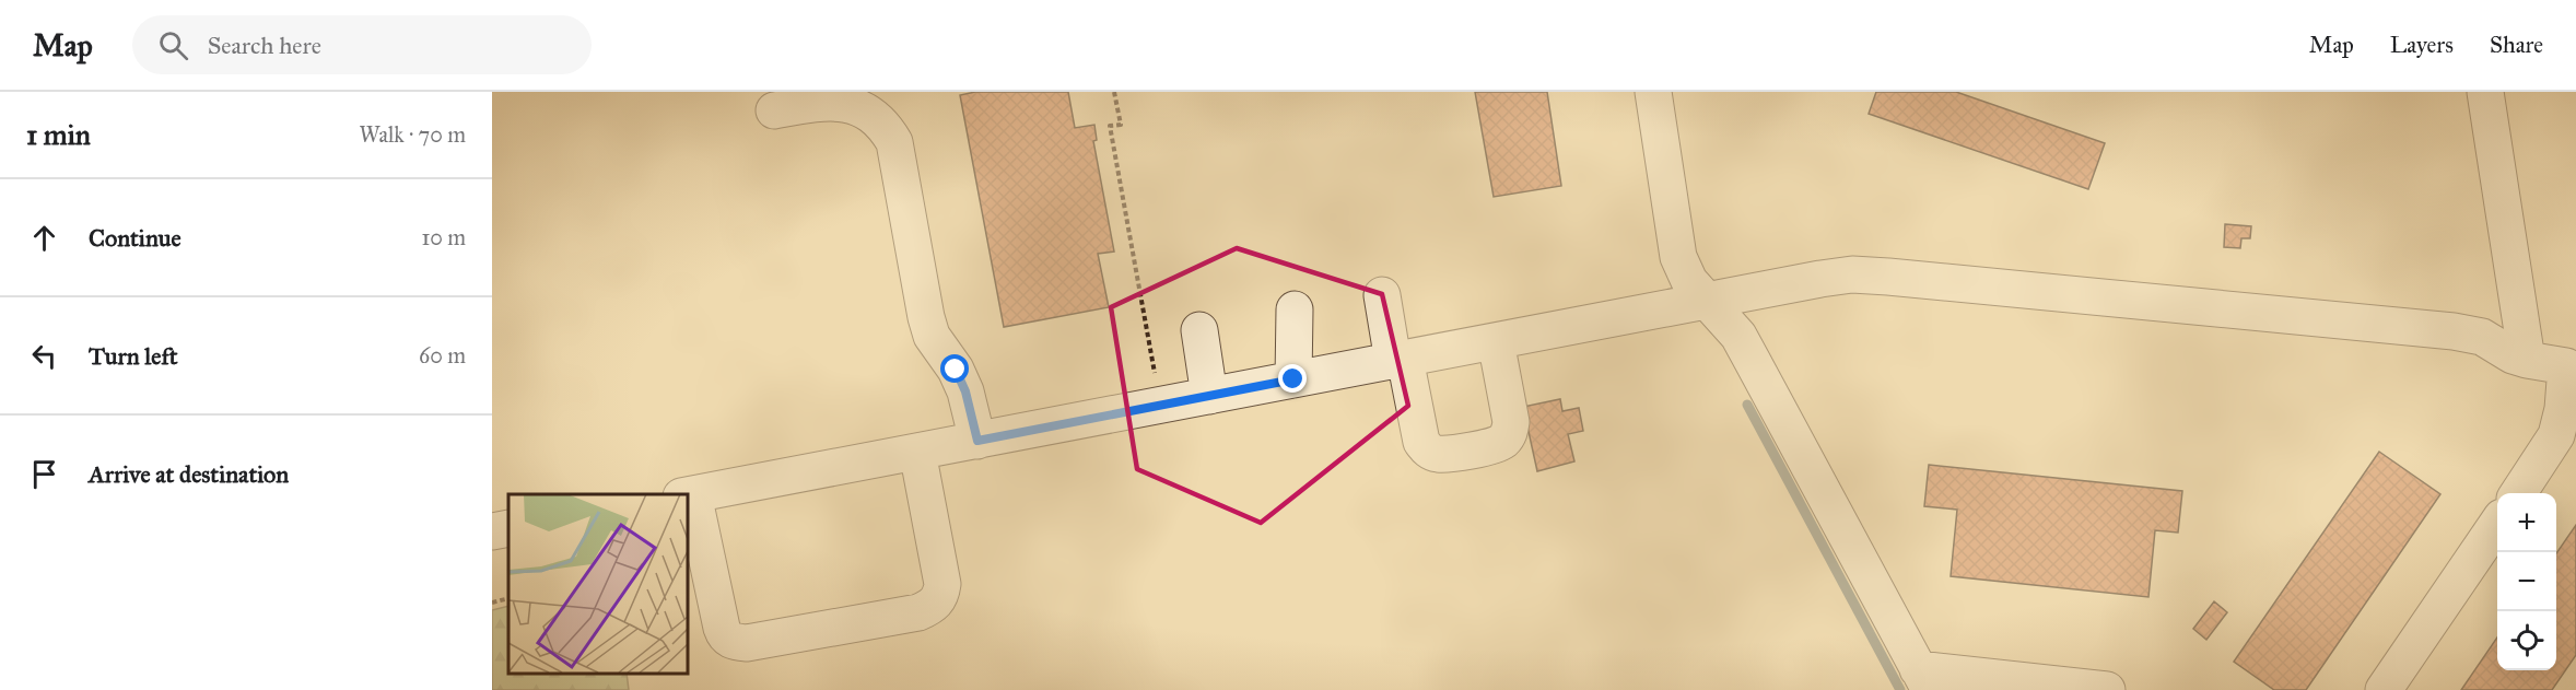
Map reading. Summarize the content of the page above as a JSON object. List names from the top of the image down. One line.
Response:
{"page":{"header":"Map","search":"Search here","nav":["Map","Layers","Share"],"heading":["1 min","Walk · 70 m"],"list":[["Continue","10 m"],["Turn left","60 m"],"Arrive at destination"],"map_buttons":["+","−"]}}
